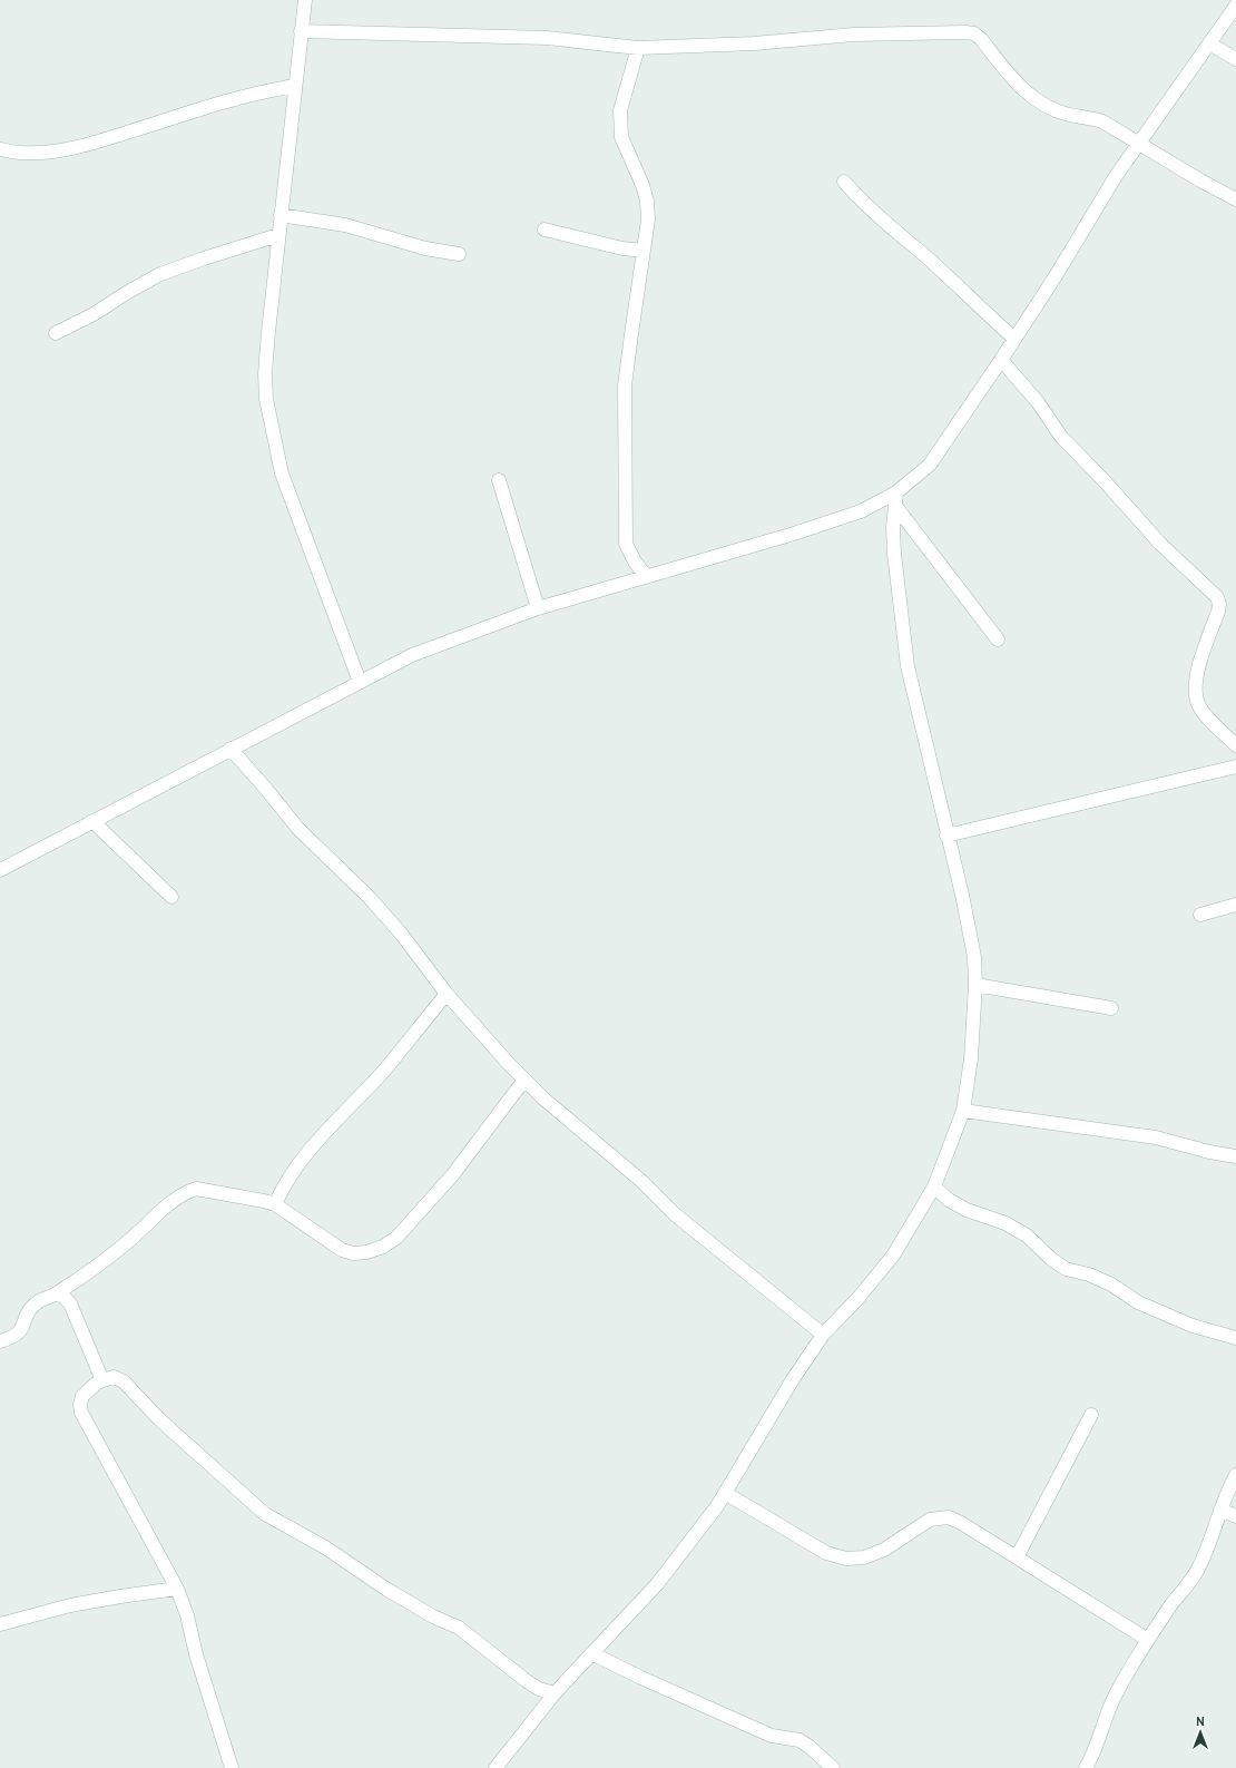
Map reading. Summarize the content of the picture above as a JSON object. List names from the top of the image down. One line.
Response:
{"north":"top"}
